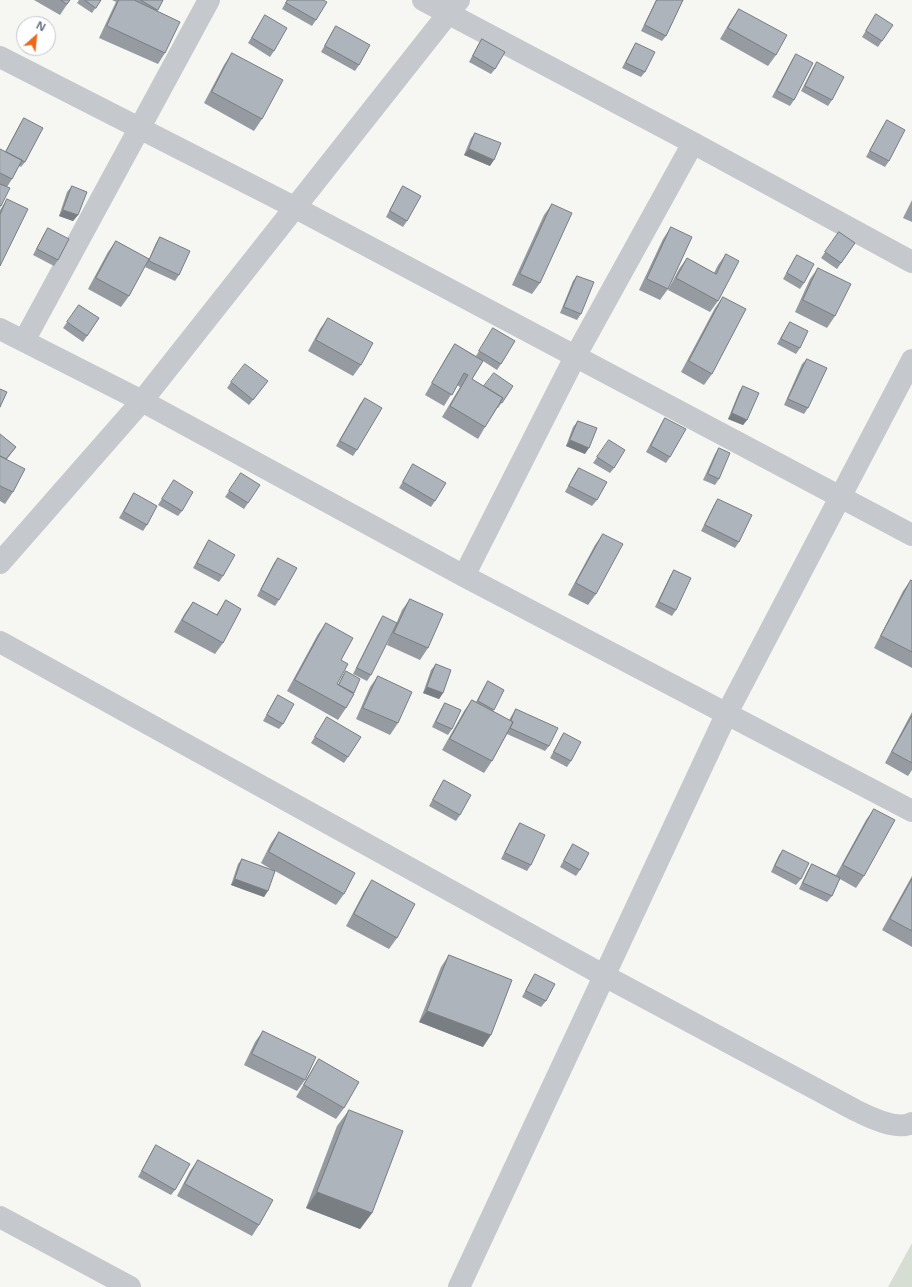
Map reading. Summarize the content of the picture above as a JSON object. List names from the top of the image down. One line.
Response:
{"north":"top right"}
